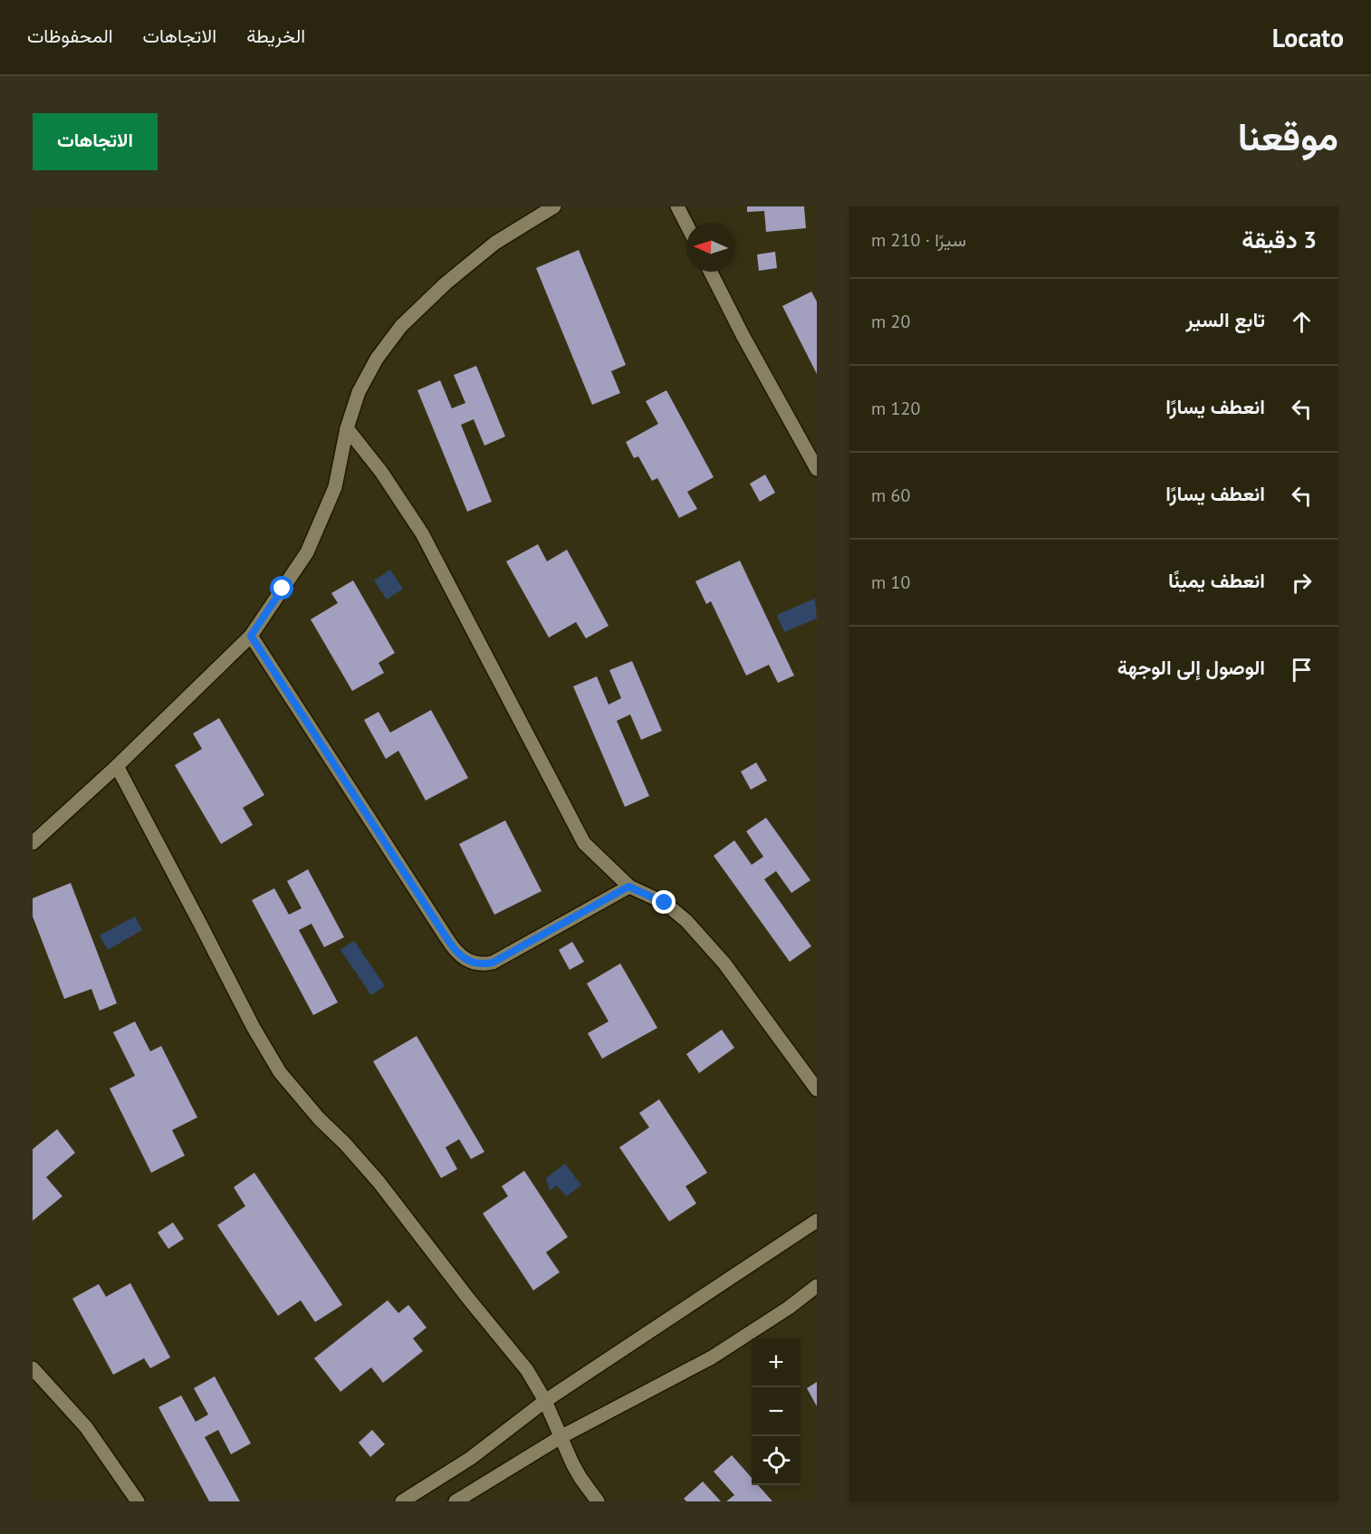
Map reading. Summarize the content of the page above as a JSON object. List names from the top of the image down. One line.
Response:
{"north":"left","page":{"header":"Locato","nav":["الخريطة","الاتجاهات","المحفوظات"],"title":"موقعنا","buttons":"الاتجاهات","heading":["3 دقيقة","سيرًا · 210 m"],"list":[["تابع السير","20 m"],["انعطف يسارًا","120 m"],["انعطف يسارًا","60 m"],["انعطف يمينًا","10 m"],"الوصول إلى الوجهة"],"map_buttons":["+","−"]}}
